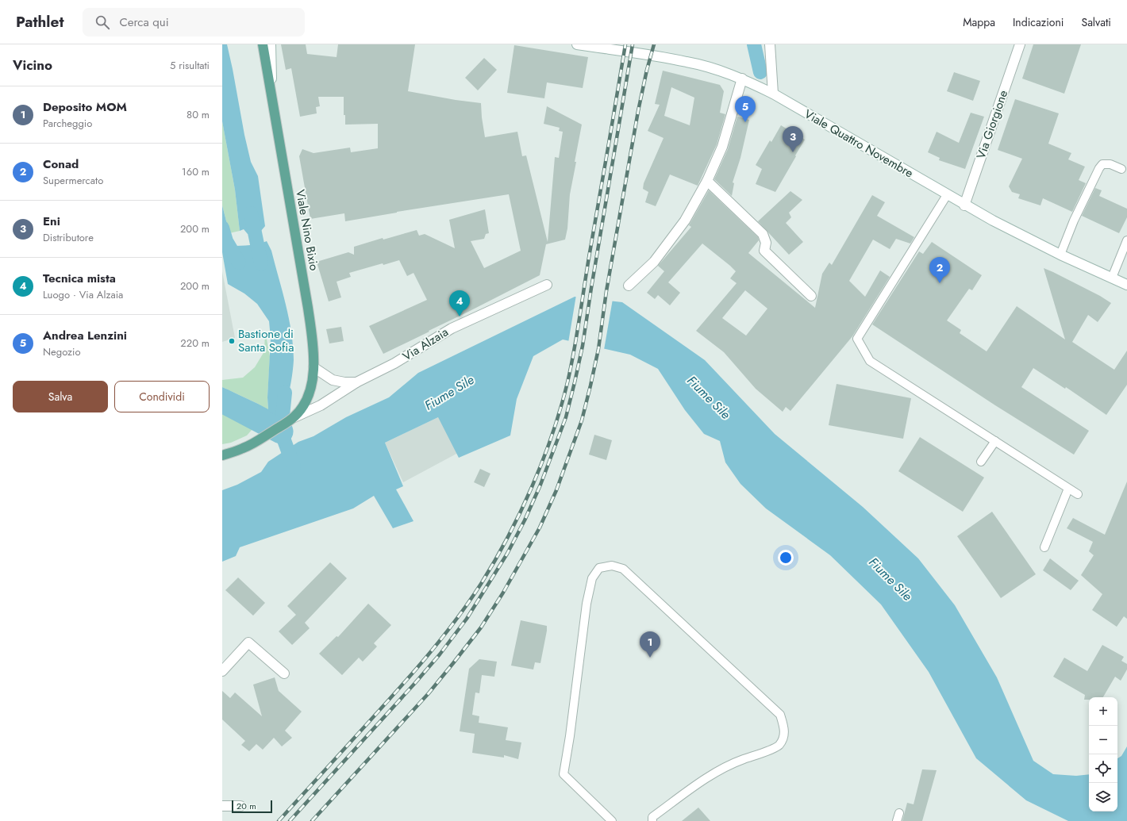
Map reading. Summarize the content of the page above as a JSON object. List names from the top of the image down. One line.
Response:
{"streets":{"main road":["Viale Nino Bixio"],"street":["Via Giorgione","Viale Quattro Novembre","Via Alzaia"]},"crossings":[["Via Giorgione","Viale Quattro Novembre"],["Viale Nino Bixio","Via Alzaia"]],"water":["Fiume Sile"],"places":["Bastione di Santa Sofia"],"scale_bar":"20 m","page":{"header":"Pathlet","search":"Cerca qui","nav":["Mappa","Indicazioni","Salvati"],"heading":["Vicino","5 risultati"],"list":[{"mark":"1","name":"Deposito MOM","note":"Parcheggio","value":"80 m"},{"mark":"2","name":"Conad","note":"Supermercato","value":"160 m"},{"mark":"3","name":"Eni","note":"Distributore","value":"200 m"},{"mark":"4","name":"Tecnica mista","note":"Luogo · Via Alzaia","value":"200 m"},{"mark":"5","name":"Andrea Lenzini","note":"Negozio","value":"220 m"}],"pins":["5","3","2","4","1"],"buttons":["Salva","Condividi"],"map_buttons":["+","−"],"scale":"20 m"}}
